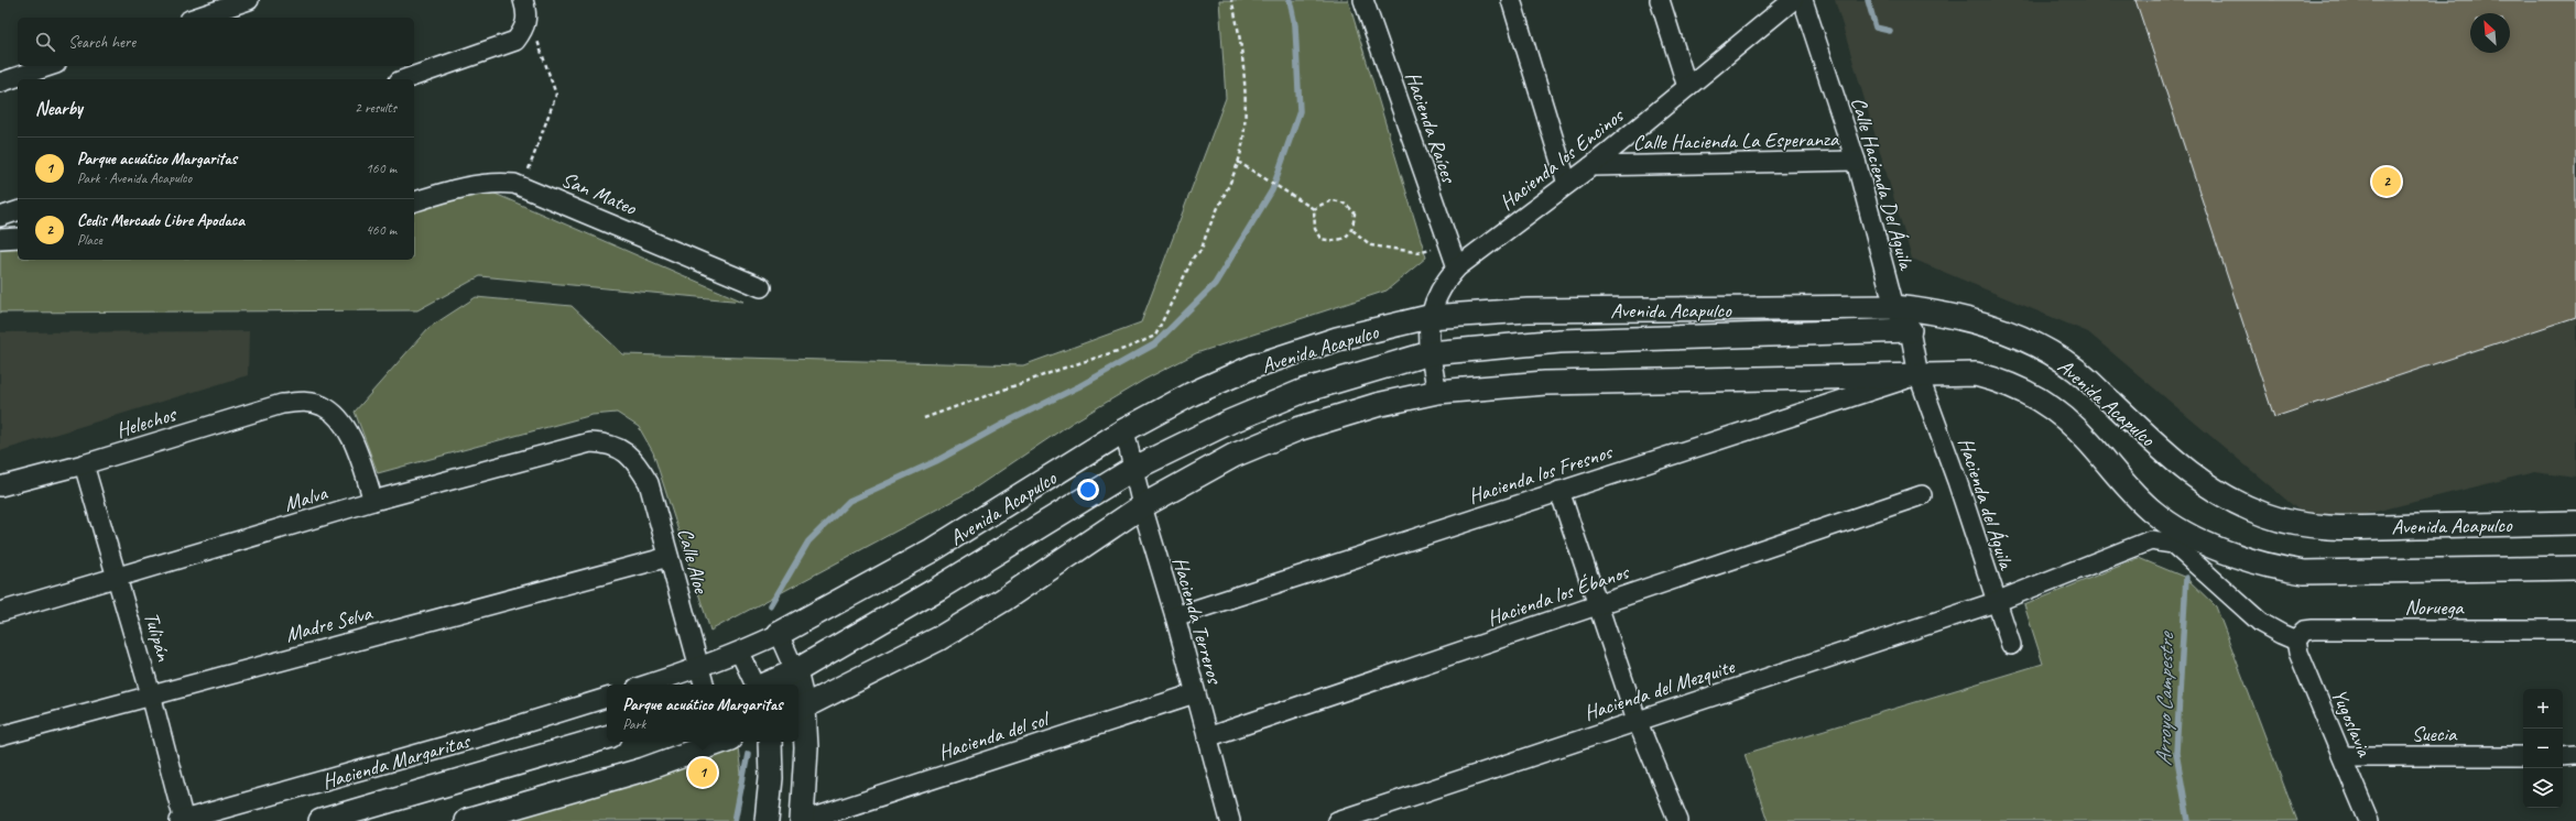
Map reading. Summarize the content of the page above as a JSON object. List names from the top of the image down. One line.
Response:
{"streets":{"street":["Hacienda Raíces","Calle Hacienda La Esperanza","Hacienda los Encinos","Calle Hacienda Del Águila","San Mateo","Avenida Acapulco","Helechos","Hacienda los Fresnos","Malva","Hacienda del Águila","Calle Aloe","Hacienda los Ébanos","Noruega","Hacienda Terreros","Madre Selva","Tulipán","Hacienda del Mezquite","Yugoslavia","Suecia","Hacienda del sol","Hacienda Margaritas"]},"crossings":[["Hacienda Raíces","Hacienda los Encinos"],["Calle Hacienda La Esperanza","Hacienda los Encinos"],["Calle Hacienda La Esperanza","Calle Hacienda Del Águila"],["Hacienda los Encinos","Avenida Acapulco"],["Calle Hacienda Del Águila","Avenida Acapulco"],["Calle Hacienda Del Águila","Hacienda los Fresnos"],["Calle Hacienda Del Águila","Hacienda del Águila"],["Avenida Acapulco","Hacienda los Fresnos"],["Avenida Acapulco","Hacienda del Águila"],["Avenida Acapulco","Hacienda Terreros"],["Helechos","Malva"],["Helechos","Tulipán"],["Hacienda los Fresnos","Hacienda del Águila"],["Hacienda los Fresnos","Hacienda Terreros"],["Malva","Calle Aloe"],["Malva","Tulipán"],["Hacienda del Águila","Hacienda del Mezquite"],["Calle Aloe","Madre Selva"],["Hacienda los Ébanos","Hacienda Terreros"],["Noruega","Hacienda del Mezquite"],["Noruega","Yugoslavia"],["Hacienda Terreros","Hacienda del sol"],["Madre Selva","Tulipán"],["Tulipán","Hacienda Margaritas"],["Hacienda del Mezquite","Yugoslavia"],["Yugoslavia","Suecia"]],"water":["Arroyo Campestre"],"north":"top left","page":{"search":"Search here","heading":["Nearby","2 results"],"list":[{"mark":"1","name":"Parque acuático Margaritas","note":"Park · Avenida Acapulco","value":"160 m"},{"mark":"2","name":"Cedis Mercado Libre Apodaca","note":"Place","value":"460 m"}],"pins":["2","1"],"popup":["Parque acuático Margaritas","Park"],"map_buttons":["+","−"]}}
